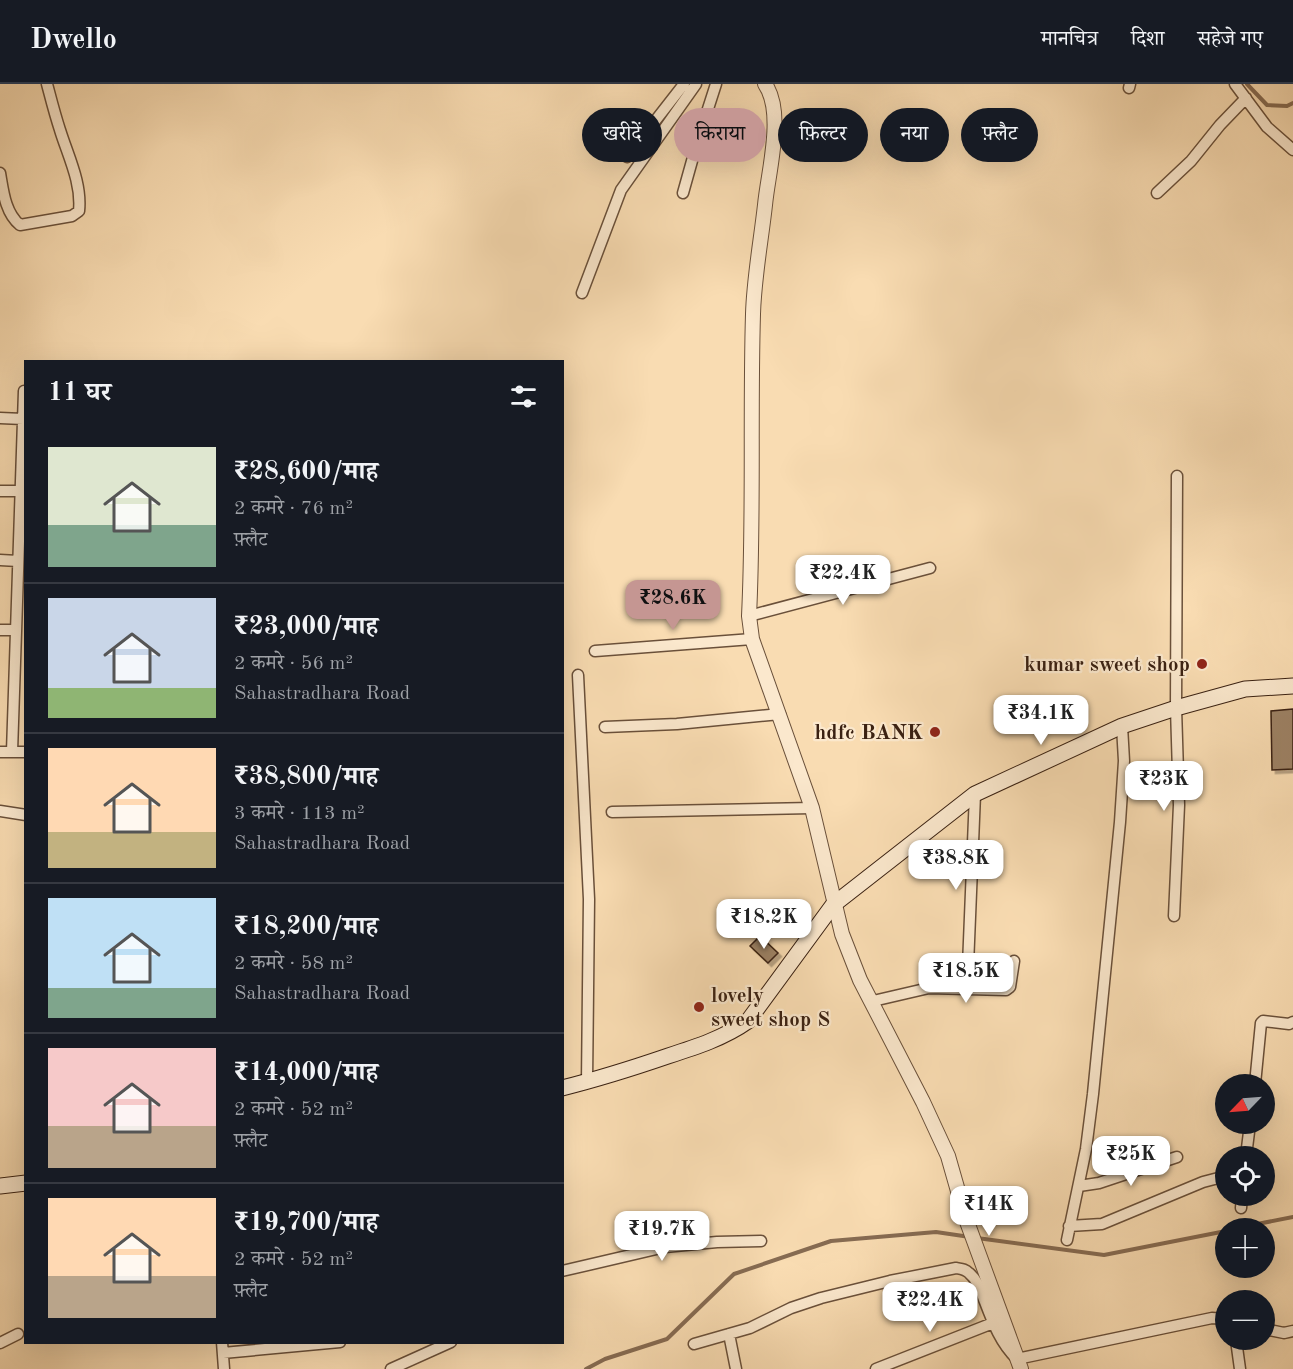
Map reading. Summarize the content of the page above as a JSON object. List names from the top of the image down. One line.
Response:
{"places":["kumar sweet shop","hdfc BANK","lovely sweet shop S"],"north":"bottom left","page":{"header":"Dwello","nav":["मानचित्र","दिशा","सहेजे गए"],"chip":["खरीदें","किराया","फ़िल्टर","नया","फ़्लैट"],"heading":"11 घर","list":[{"name":"₹28,600/माह","note":"2 कमरे · 76 m² · फ़्लैट"},{"name":"₹23,000/माह","note":"2 कमरे · 56 m² · Sahastradhara Road"},{"name":"₹38,800/माह","note":"3 कमरे · 113 m² · Sahastradhara Road"},{"name":"₹18,200/माह","note":"2 कमरे · 58 m² · Sahastradhara Road"},{"name":"₹14,000/माह","note":"2 कमरे · 52 m² · फ़्लैट"},{"name":"₹19,700/माह","note":"2 कमरे · 52 m² · फ़्लैट"}],"price":["₹22.4K","₹28.6K","₹34.1K","₹23K","₹38.8K","₹18.2K","₹18.5K","₹25K","₹14K","₹19.7K","₹22.4K"],"map_buttons":["+","−"]}}
